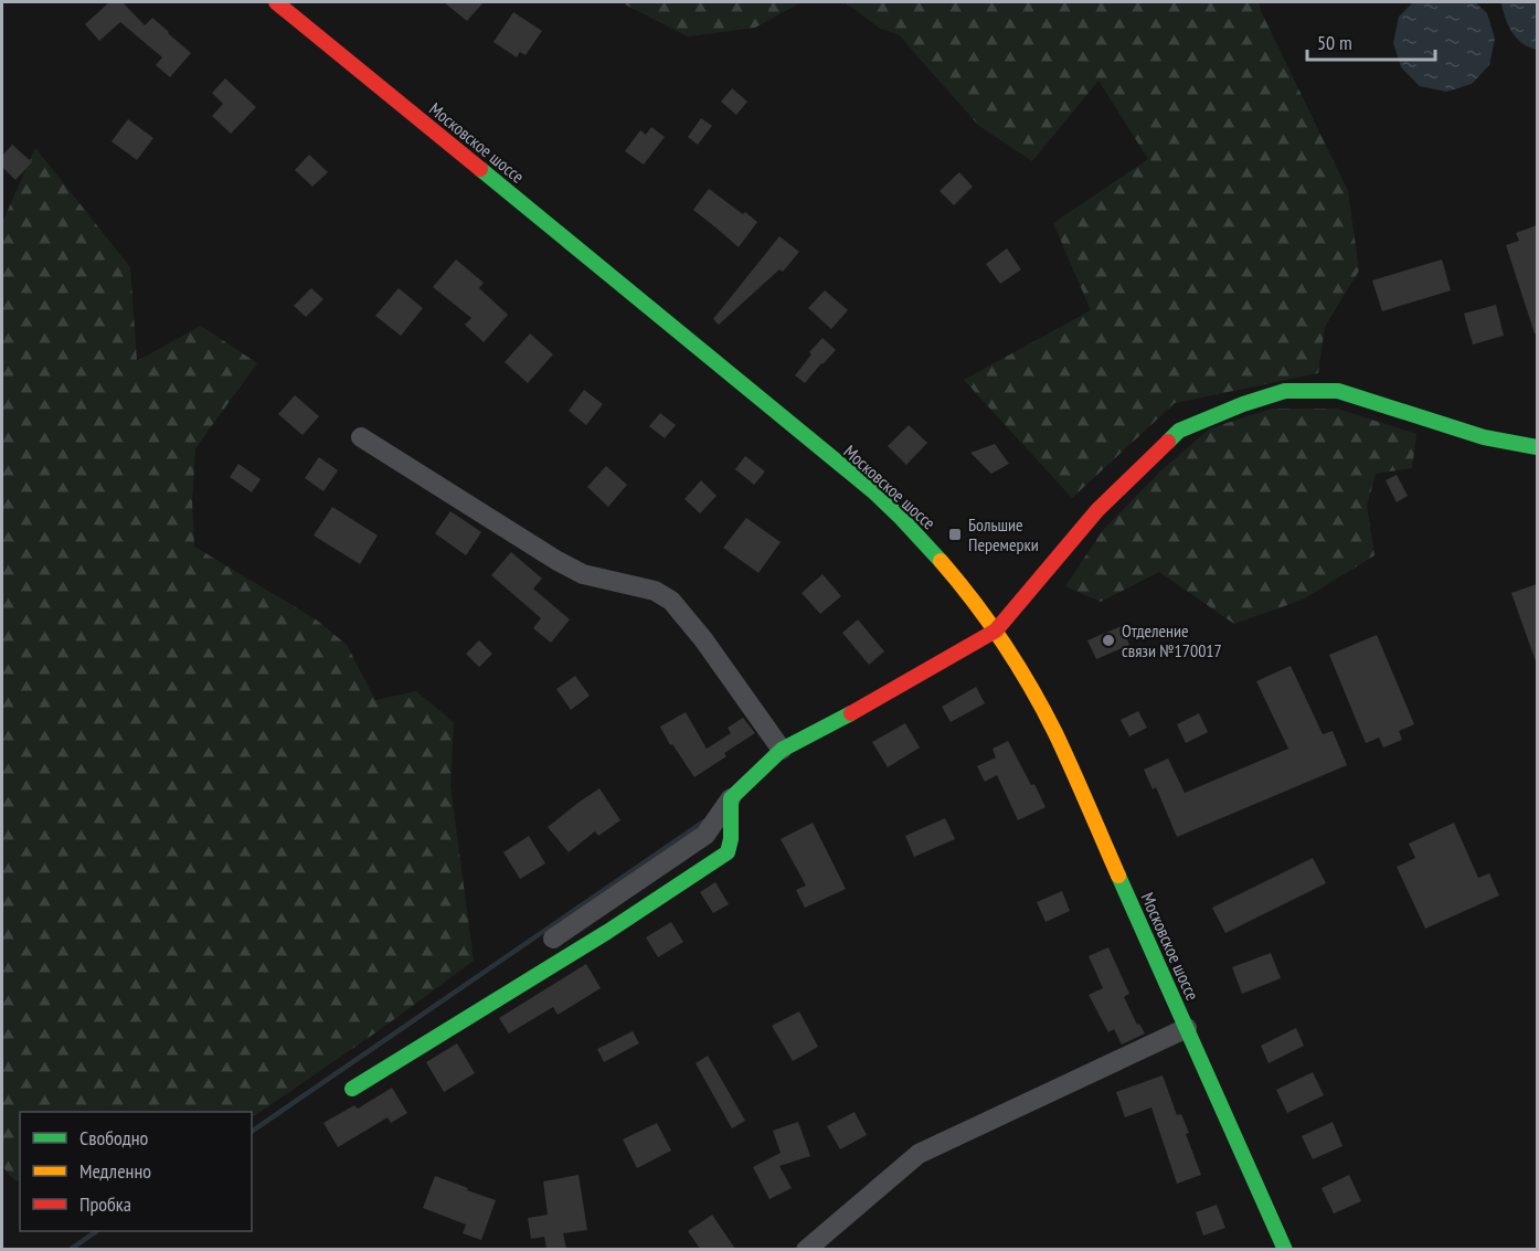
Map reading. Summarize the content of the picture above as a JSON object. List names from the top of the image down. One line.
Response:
{"streets":{"main road":["Московское шоссе"]},"places":{"transit":["Большие Перемерки"],"other":["Отделение связи №170017"]},"legend":["Свободно","Медленно","Пробка"],"scale_bar":"50 m"}
